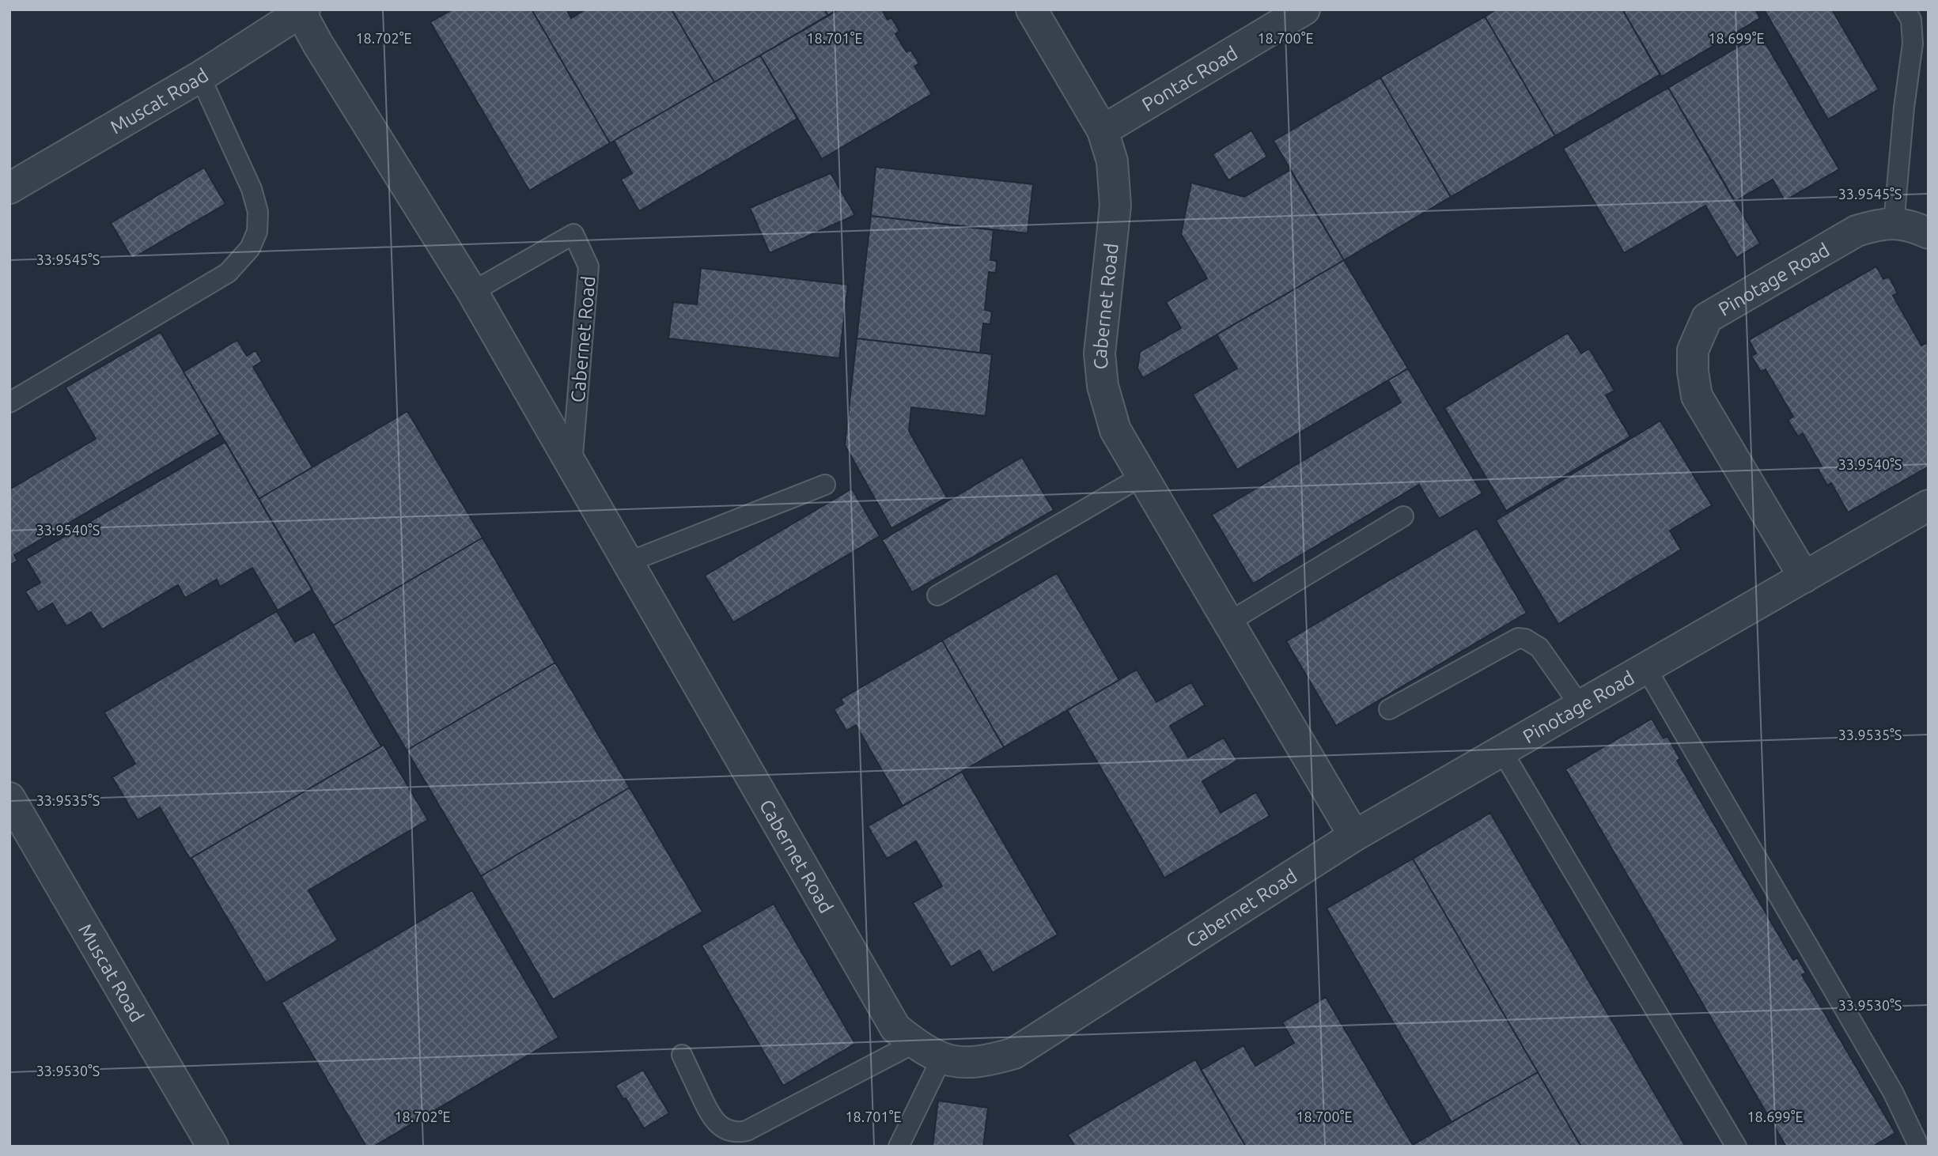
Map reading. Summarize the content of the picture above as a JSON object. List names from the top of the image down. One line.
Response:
{"streets":{"street":["Pontac Road","Muscat Road","Pinotage Road","Cabernet Road"]},"crossings":[["Pontac Road","Cabernet Road"],["Muscat Road","Cabernet Road"],["Pinotage Road","Cabernet Road"]],"coordinates":["18.702°E","18.701°E","18.700°E","18.699°E","33.9545°S","33.9540°S","33.9535°S","33.9530°S"]}
